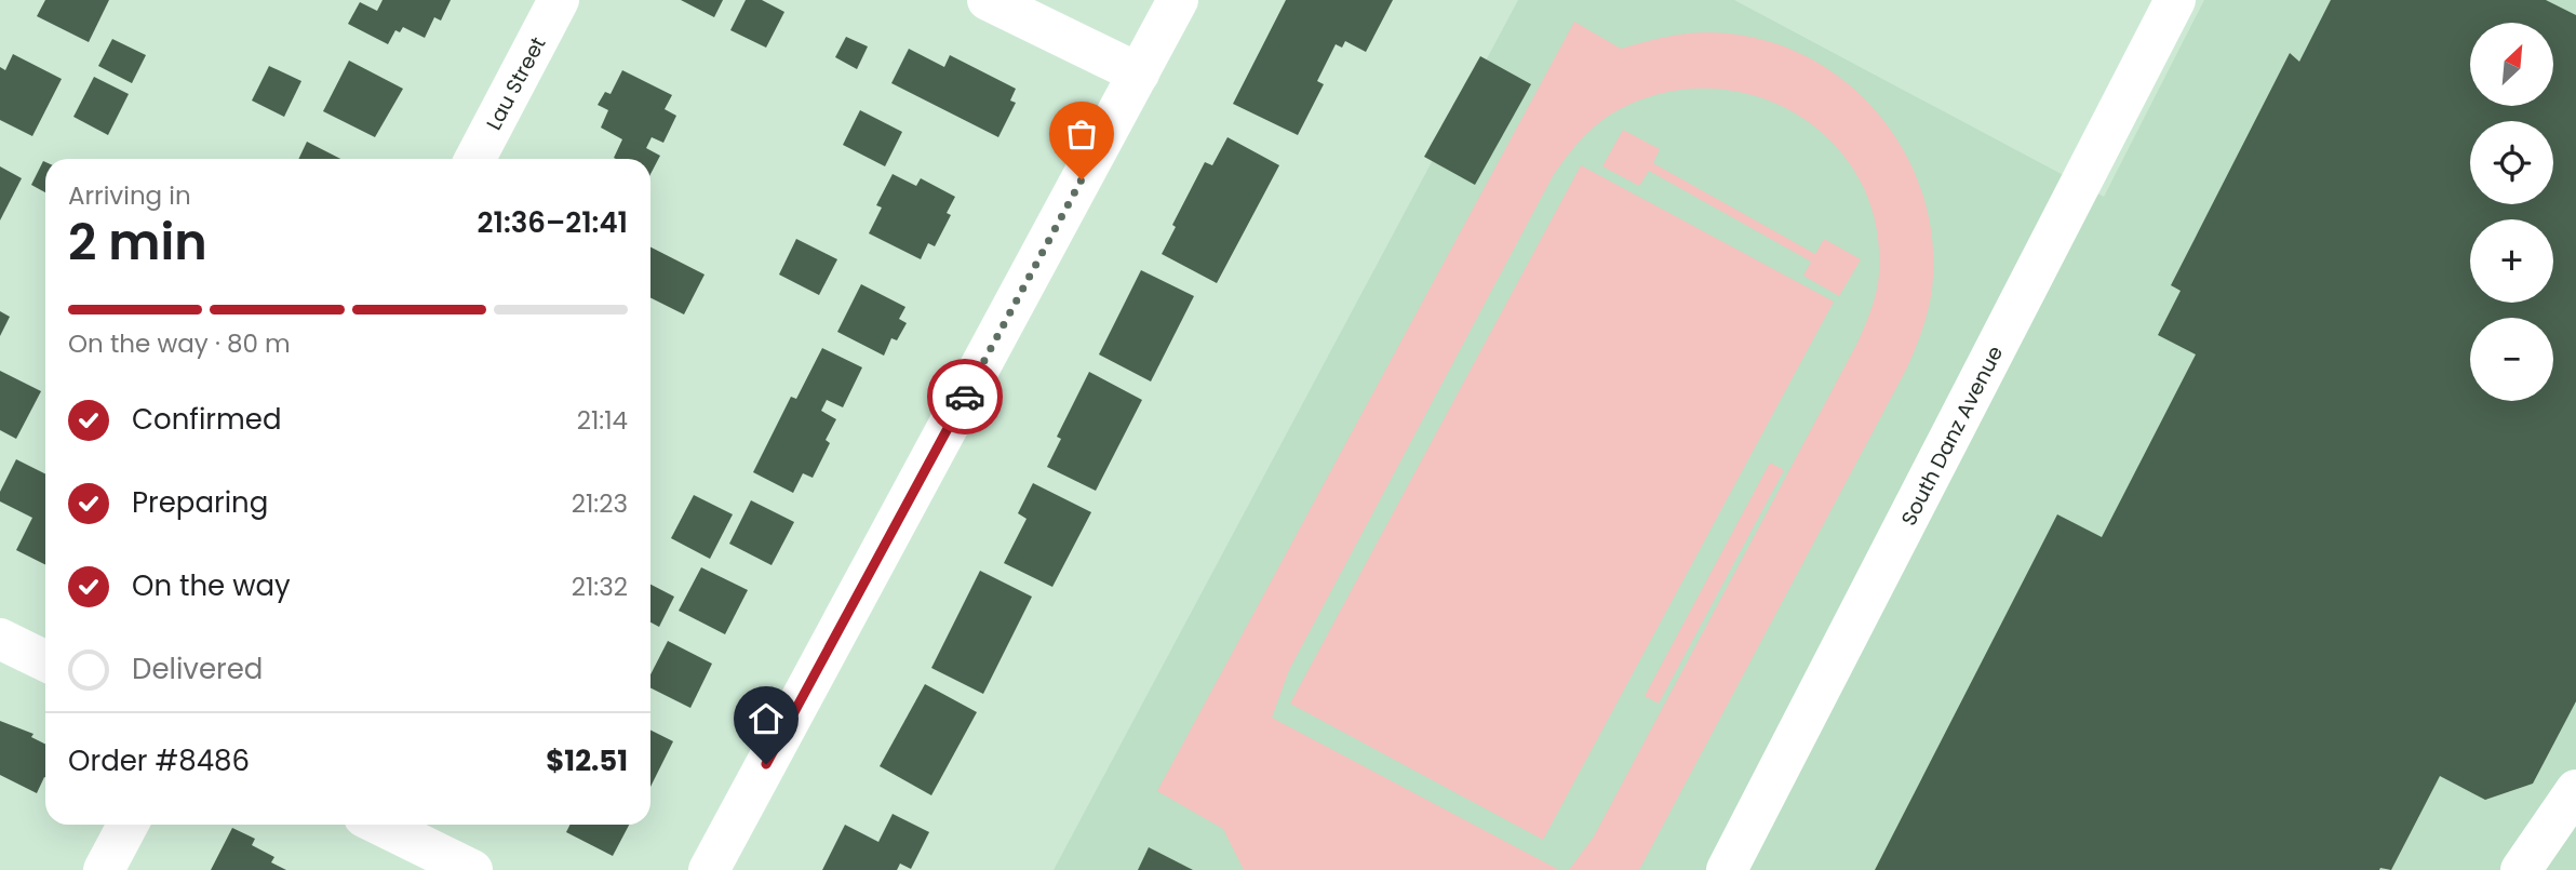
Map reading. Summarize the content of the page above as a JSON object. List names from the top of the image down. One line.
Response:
{"streets":{"street":["Lau Street","South Danz Avenue"]},"north":"top right","page":{"map_buttons":["+","−"],"heading":["2 min","Arriving in","21:36–21:41"],"panel":["Order #8486","$12.51"],"bar":"On the way · 80 m","list":[["Confirmed","21:14"],["Preparing","21:23"],["On the way","21:32"],"Delivered"]}}
